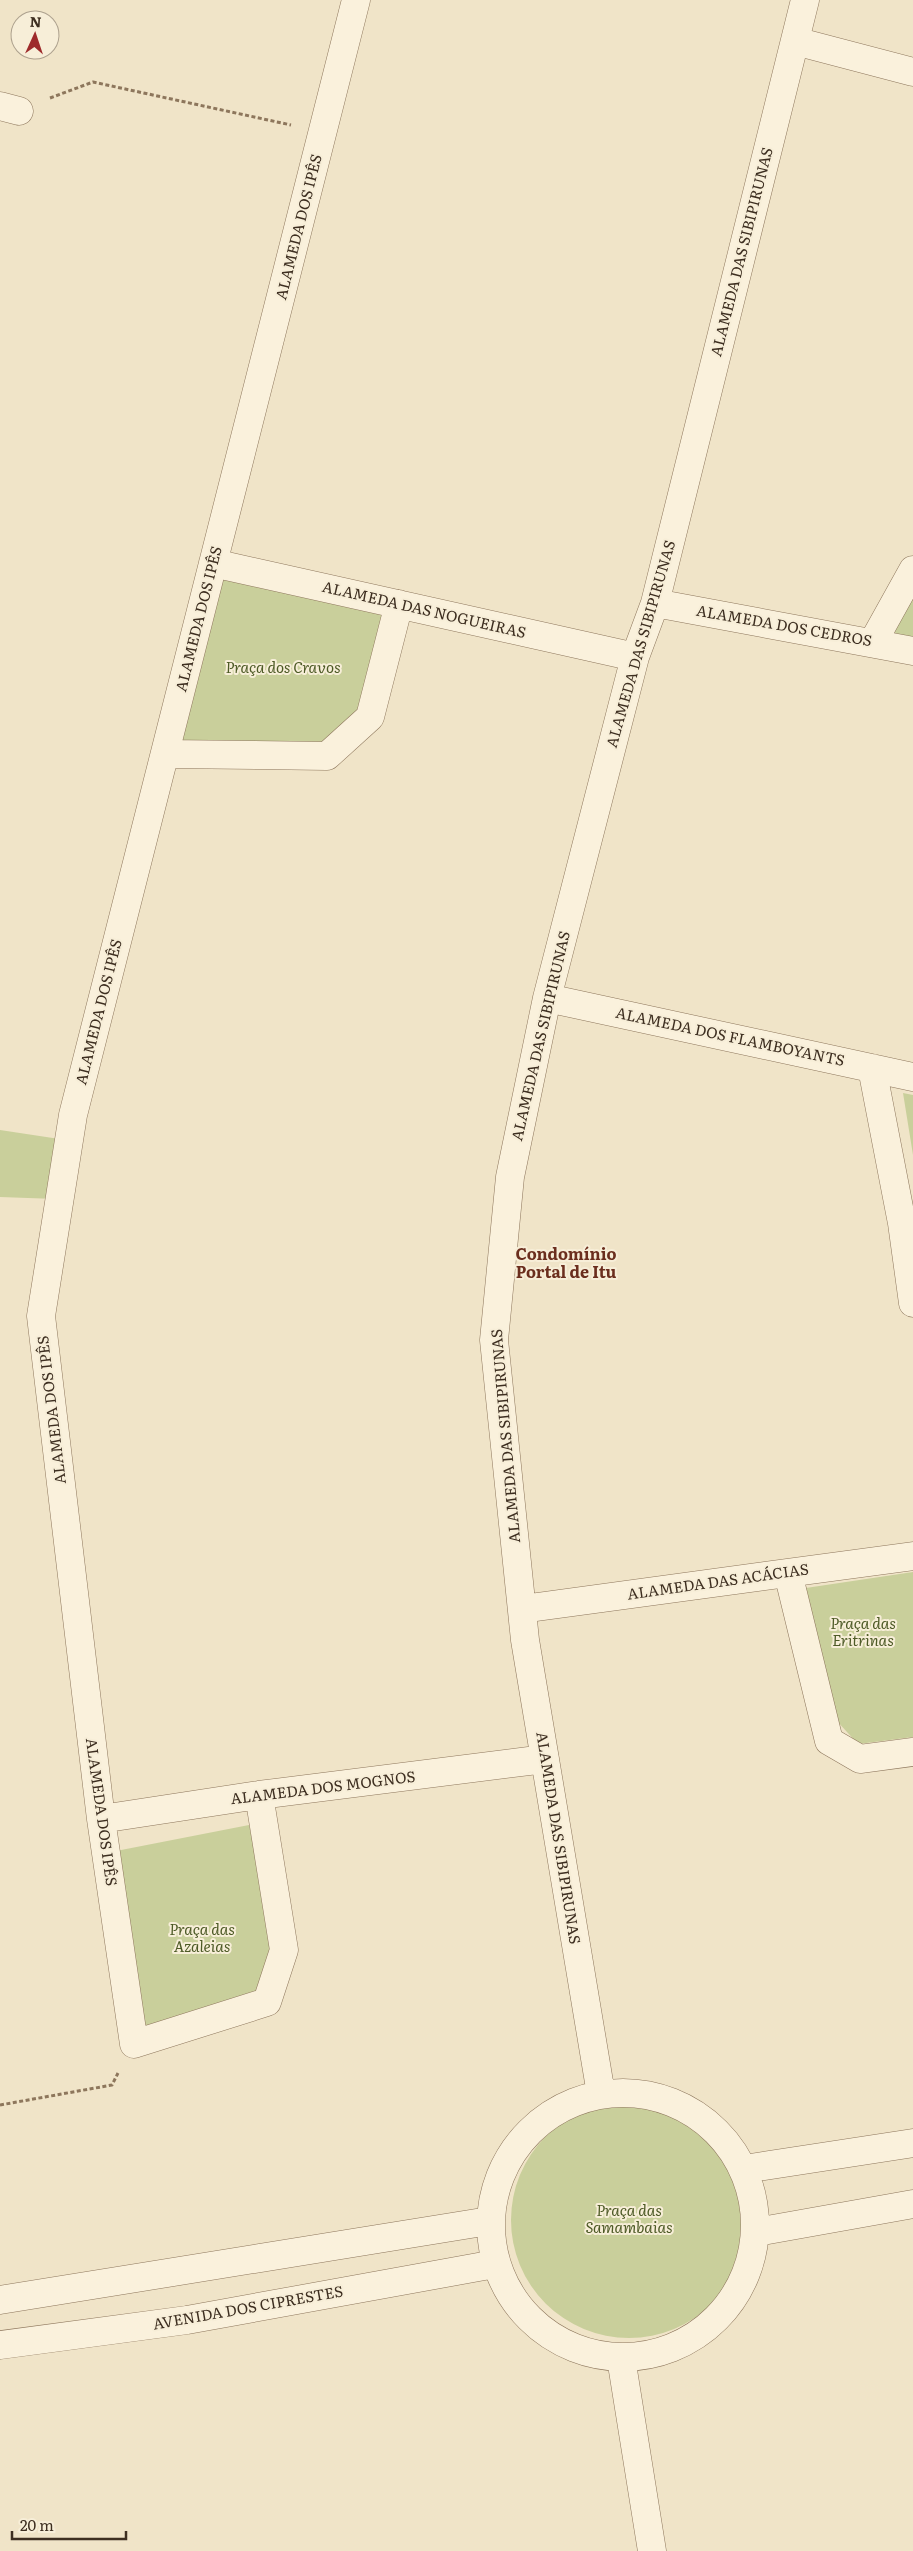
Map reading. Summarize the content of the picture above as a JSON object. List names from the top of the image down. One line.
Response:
{"streets":{"street":["ALAMEDA DOS IPÊS","ALAMEDA DAS SIBIPIRUNAS","ALAMEDA DAS NOGUEIRAS","ALAMEDA DOS CEDROS","ALAMEDA DOS FLAMBOYANTS","ALAMEDA DAS ACÁCIAS","ALAMEDA DOS MOGNOS","AVENIDA DOS CIPRESTES"]},"crossings":[["ALAMEDA DOS IPÊS","ALAMEDA DAS NOGUEIRAS"],["ALAMEDA DOS IPÊS","ALAMEDA DOS MOGNOS"],["ALAMEDA DAS SIBIPIRUNAS","ALAMEDA DAS NOGUEIRAS"],["ALAMEDA DAS SIBIPIRUNAS","ALAMEDA DOS CEDROS"],["ALAMEDA DAS SIBIPIRUNAS","ALAMEDA DOS FLAMBOYANTS"],["ALAMEDA DAS SIBIPIRUNAS","ALAMEDA DAS ACÁCIAS"],["ALAMEDA DAS SIBIPIRUNAS","ALAMEDA DOS MOGNOS"]],"districts":["Condomínio Portal de Itu"],"parks":["Praça dos Cravos","Praça das Eritrinas","Praça das Azaleias","Praça das Samambaias"],"scale_bar":"20 m","north":"top"}
